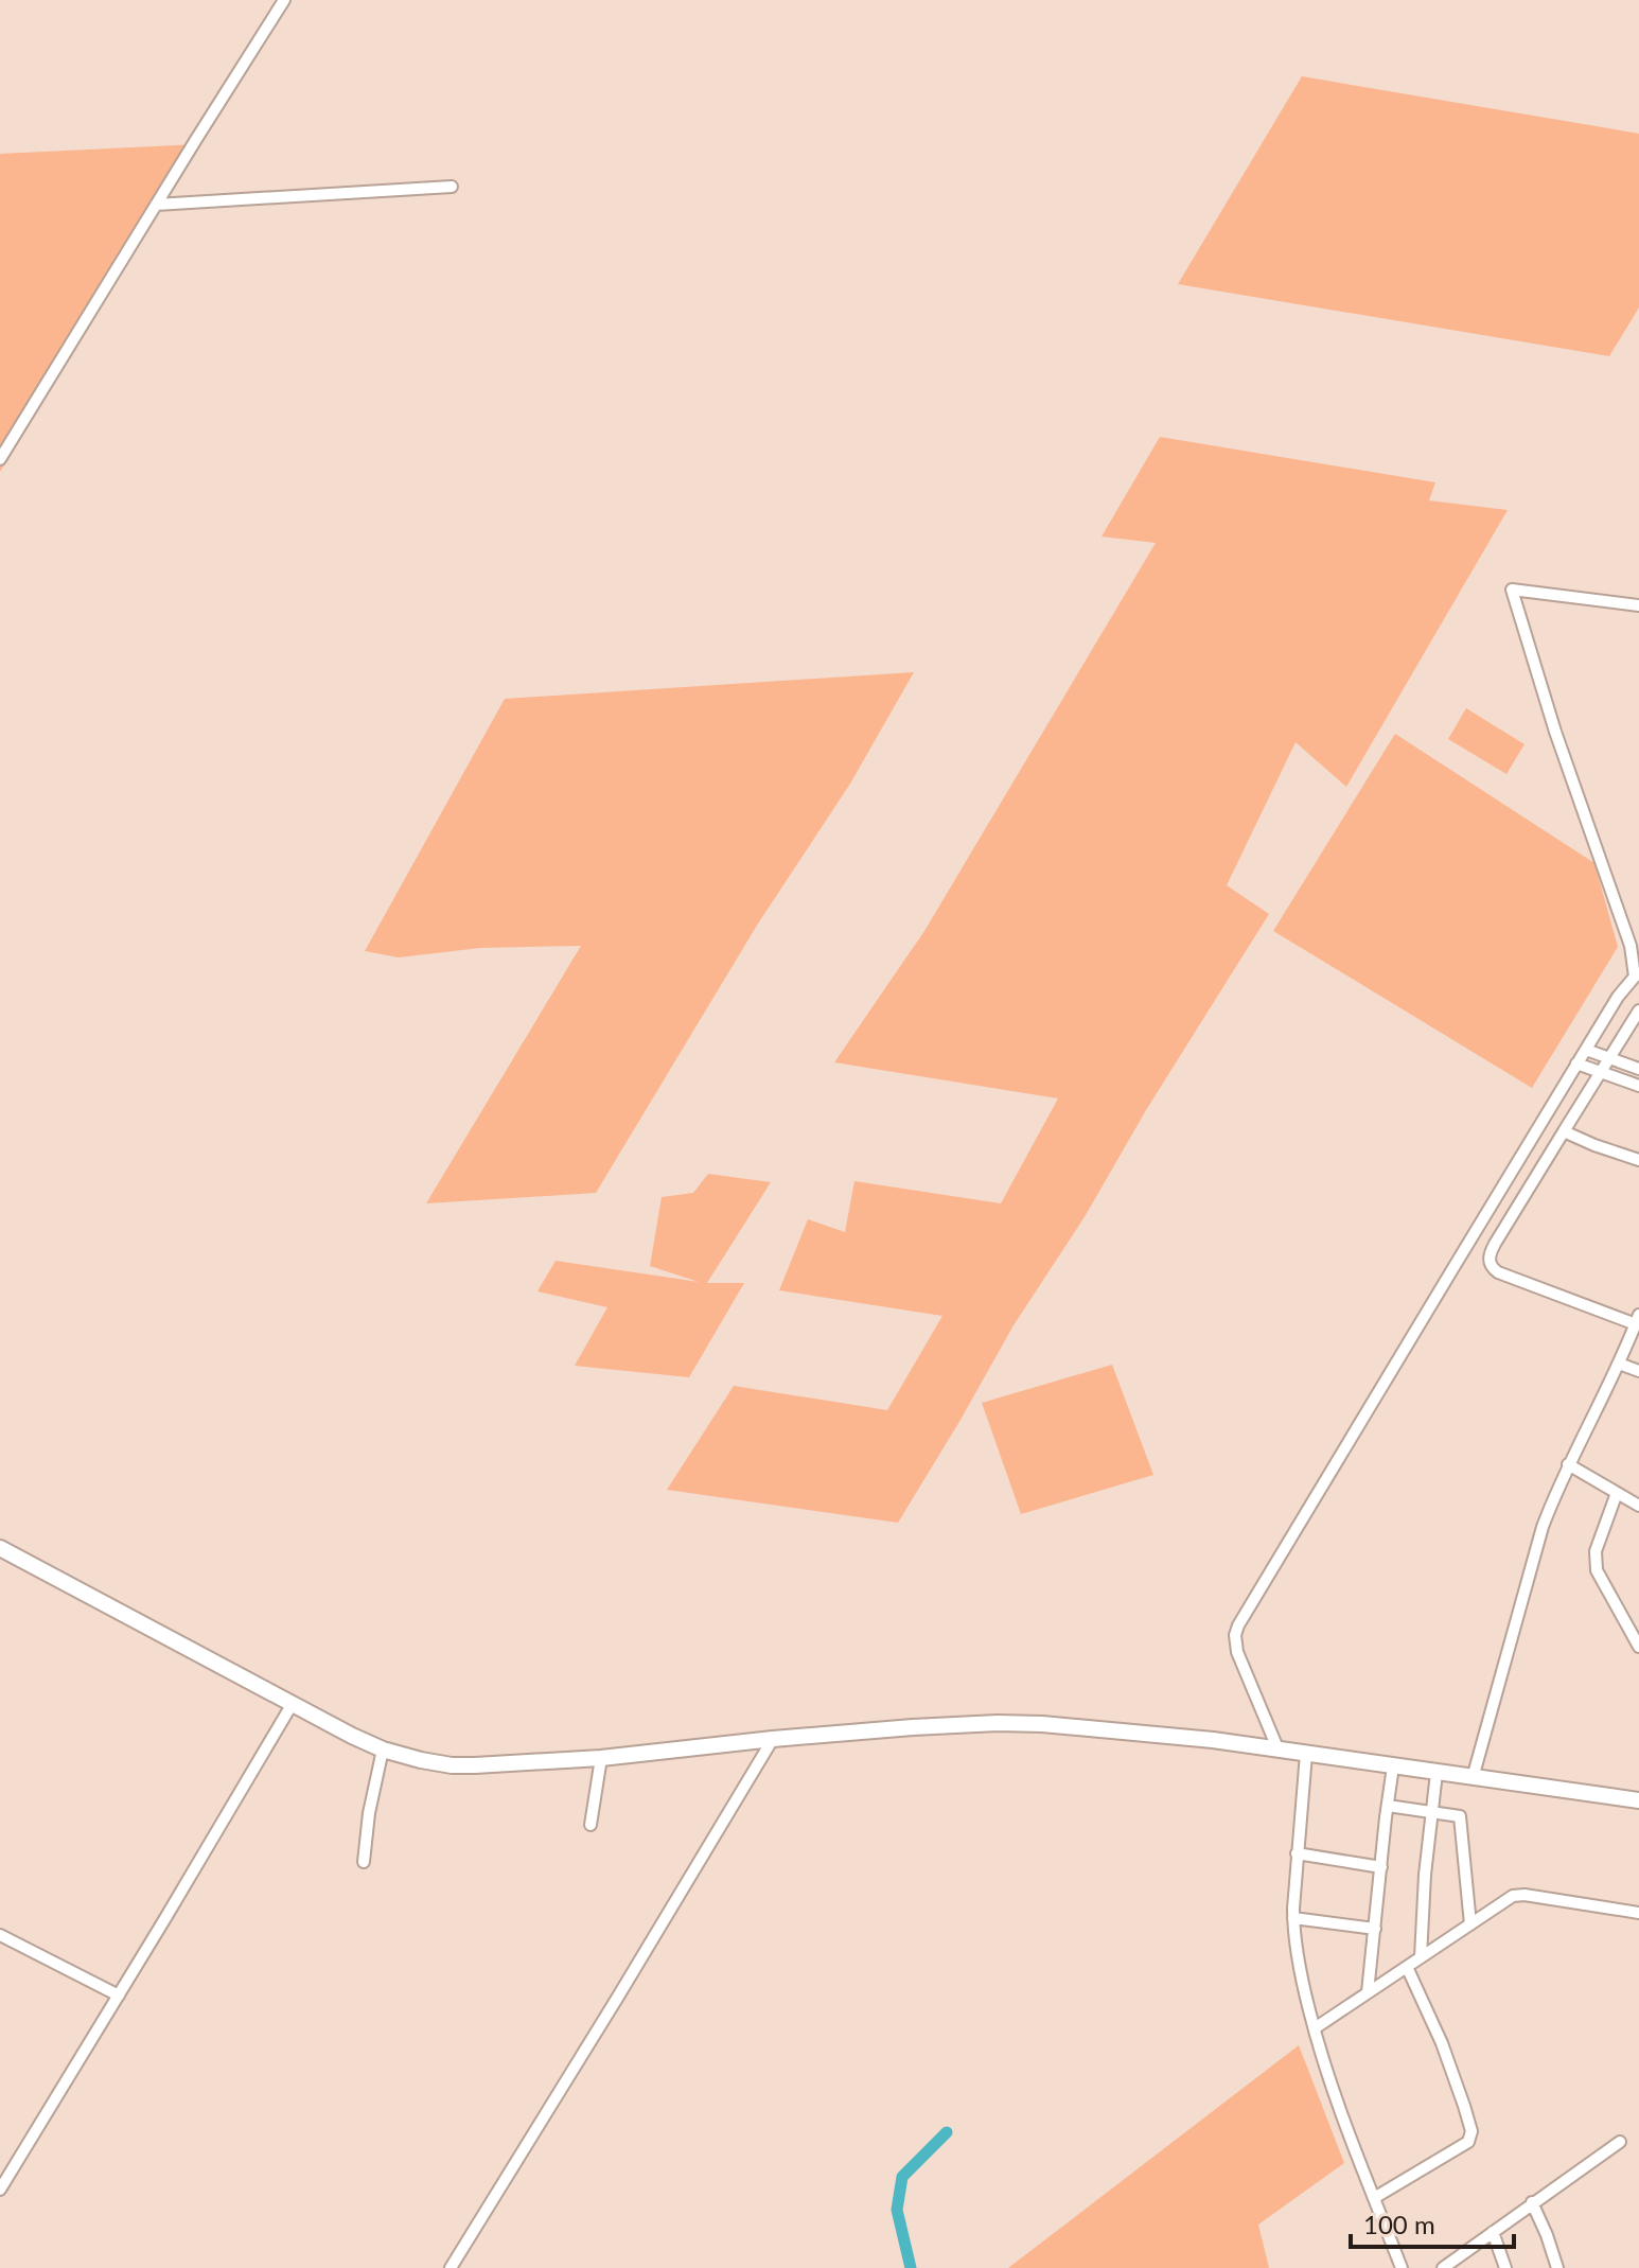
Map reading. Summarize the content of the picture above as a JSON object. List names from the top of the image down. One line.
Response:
{"scale_bar":"100 m"}
